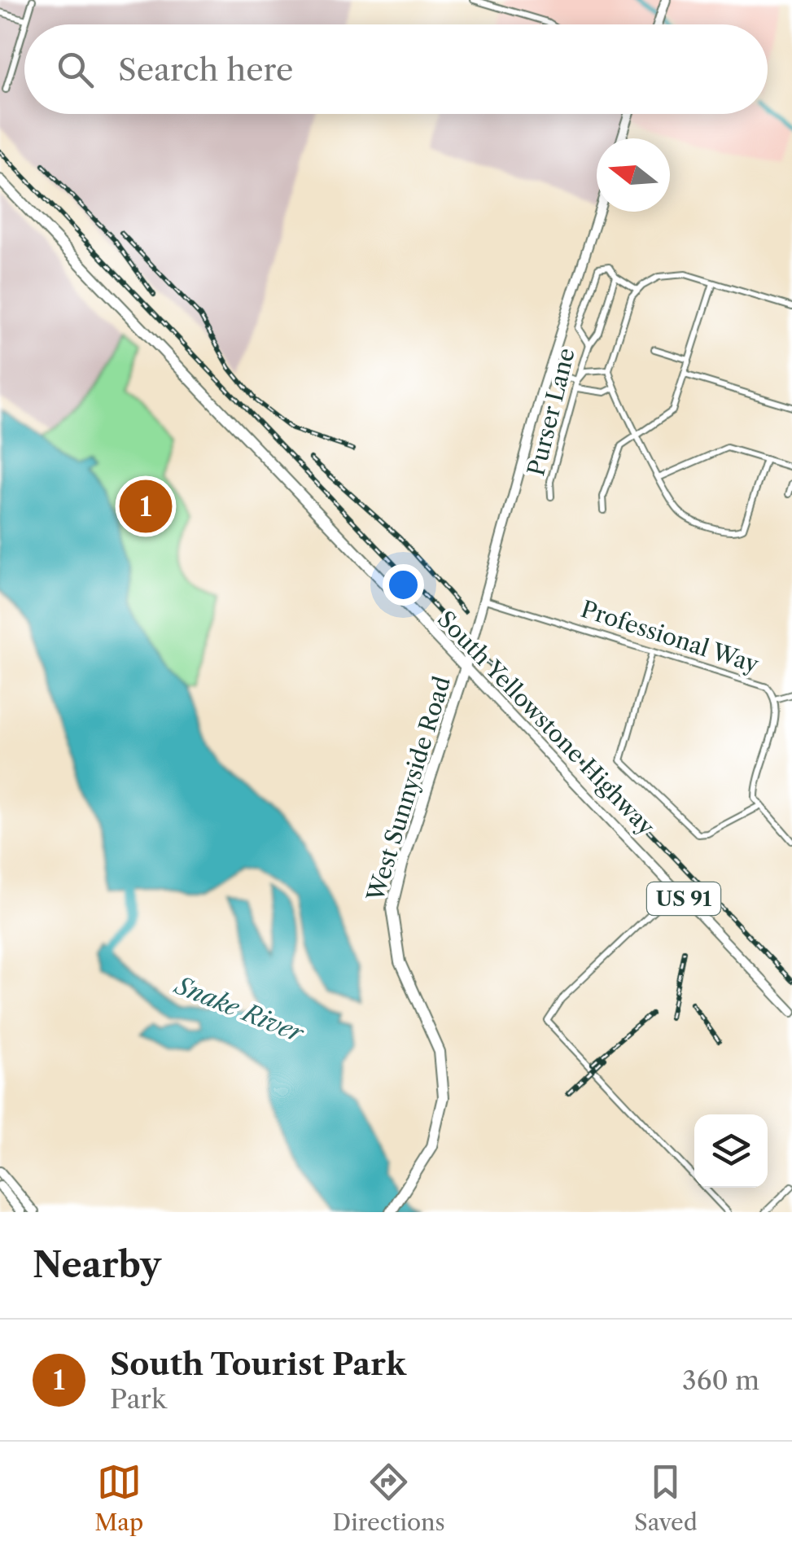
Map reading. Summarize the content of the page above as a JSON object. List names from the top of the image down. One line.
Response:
{"streets":{"highway":["South Yellowstone Highway","West Sunnyside Road"],"main road":["US 91"],"street":["Purser Lane","Professional Way"]},"crossings":[["Professional Way","West Sunnyside Road"],["South Yellowstone Highway","West Sunnyside Road"]],"water":["Snake River"],"north":"left","page":{"search":"Search here","pins":"1","heading":"Nearby","list":[{"mark":"1","name":"South Tourist Park","note":"Park","value":"360 m"}],"nav":["Map","Directions","Saved"]}}
